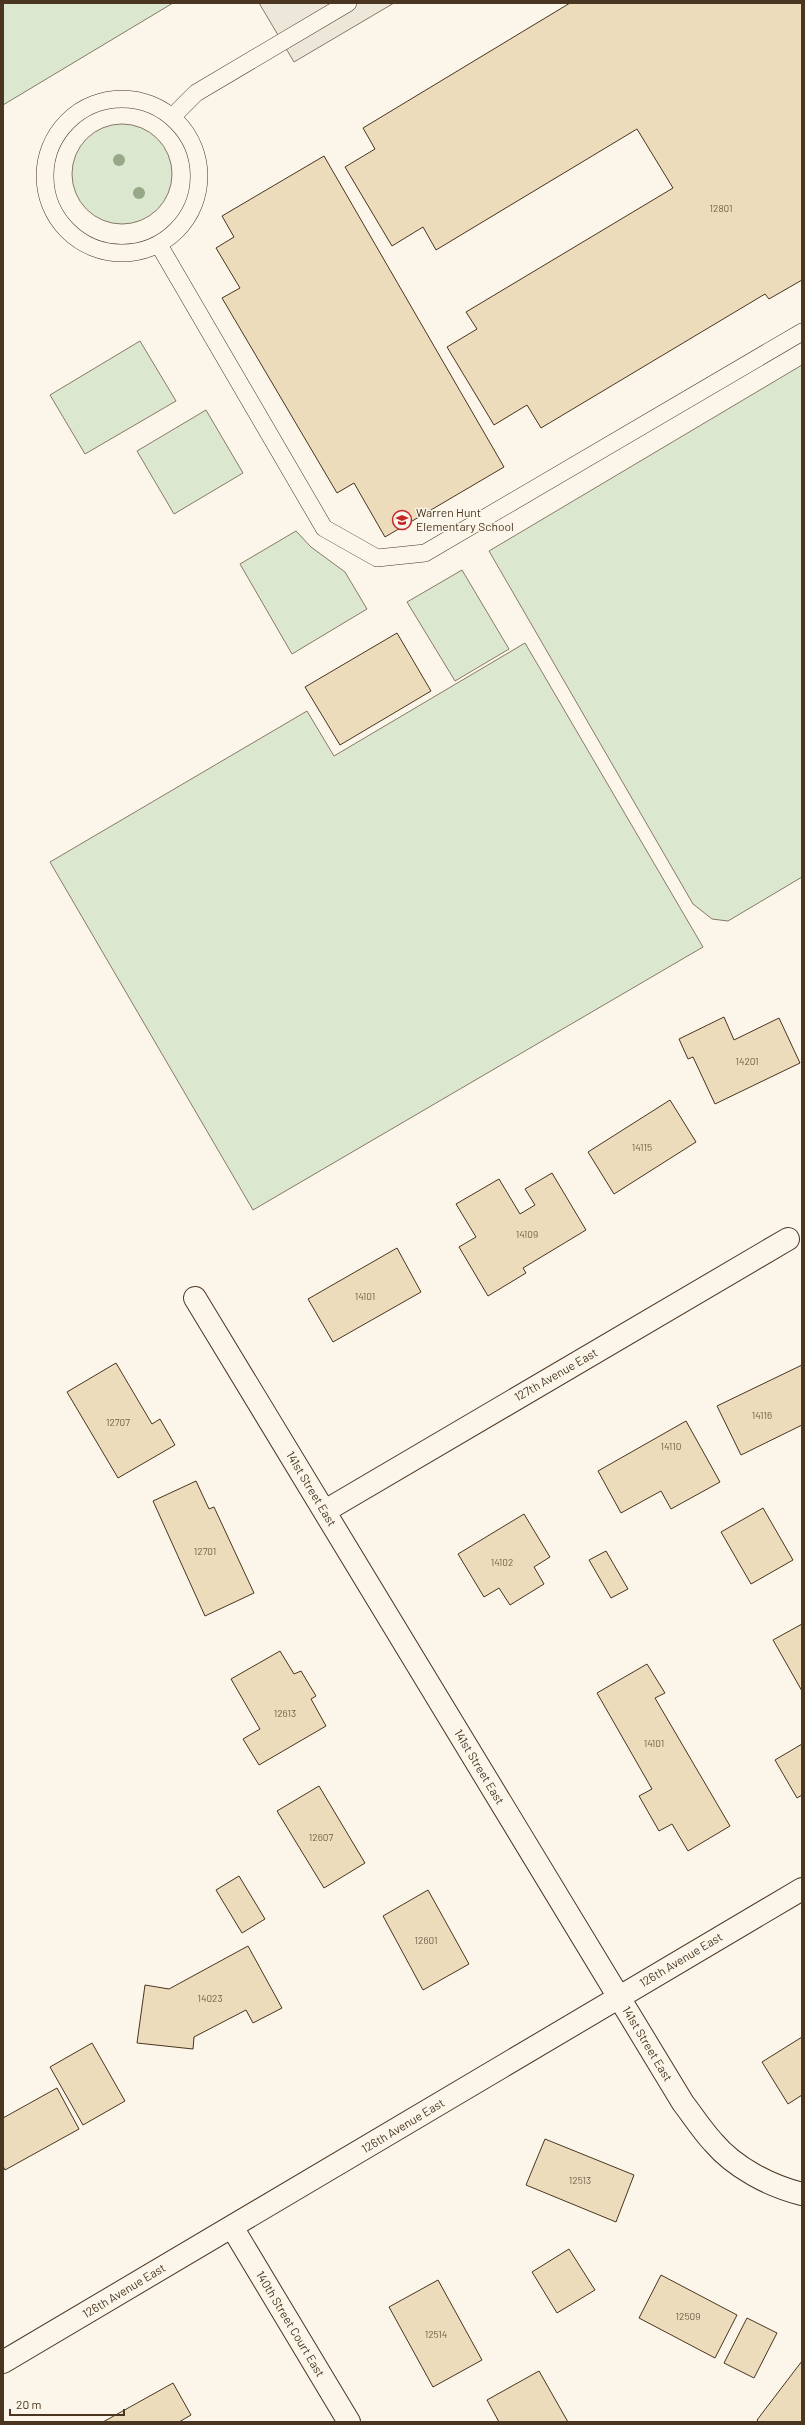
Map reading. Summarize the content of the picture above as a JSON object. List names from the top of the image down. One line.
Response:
{"streets":{"street":["127th Avenue East","141st Street East","126th Avenue East","140th Street Court East"]},"crossings":[["127th Avenue East","141st Street East"],["141st Street East","126th Avenue East"],["126th Avenue East","140th Street Court East"]],"places":{"school or university":["Warren Hunt Elementary School"]},"house_numbers":["12801","14201","14115","14109","14101","14116","12707","14110","12701","14102","12613","14101","12607","12601","14023","12513","12509","12514"],"scale_bar":"20 m"}
